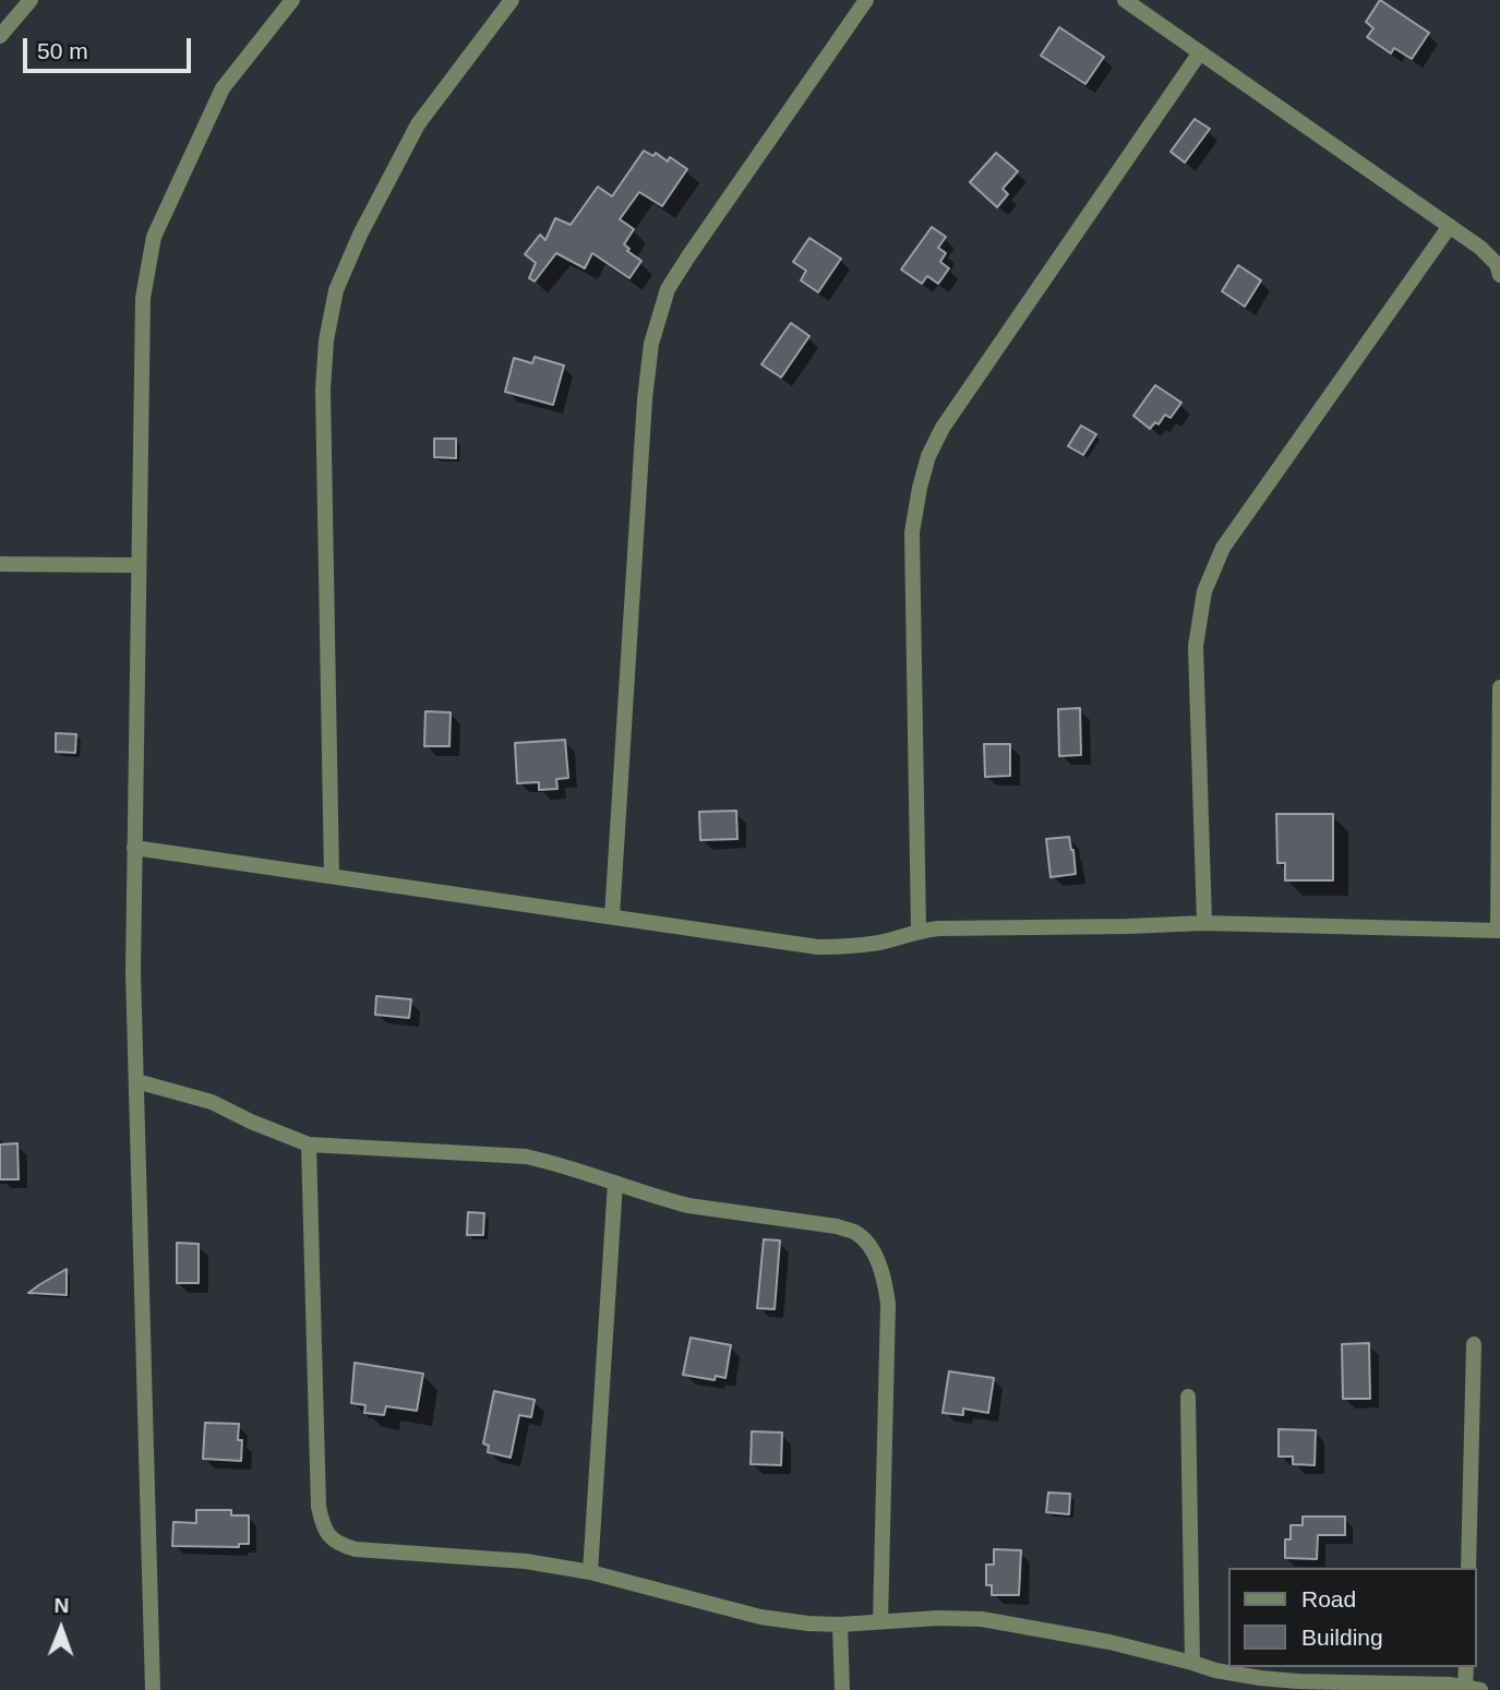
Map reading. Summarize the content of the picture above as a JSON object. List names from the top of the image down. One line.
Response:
{"legend":["Road","Building"],"scale_bar":"50 m","north":"top"}
